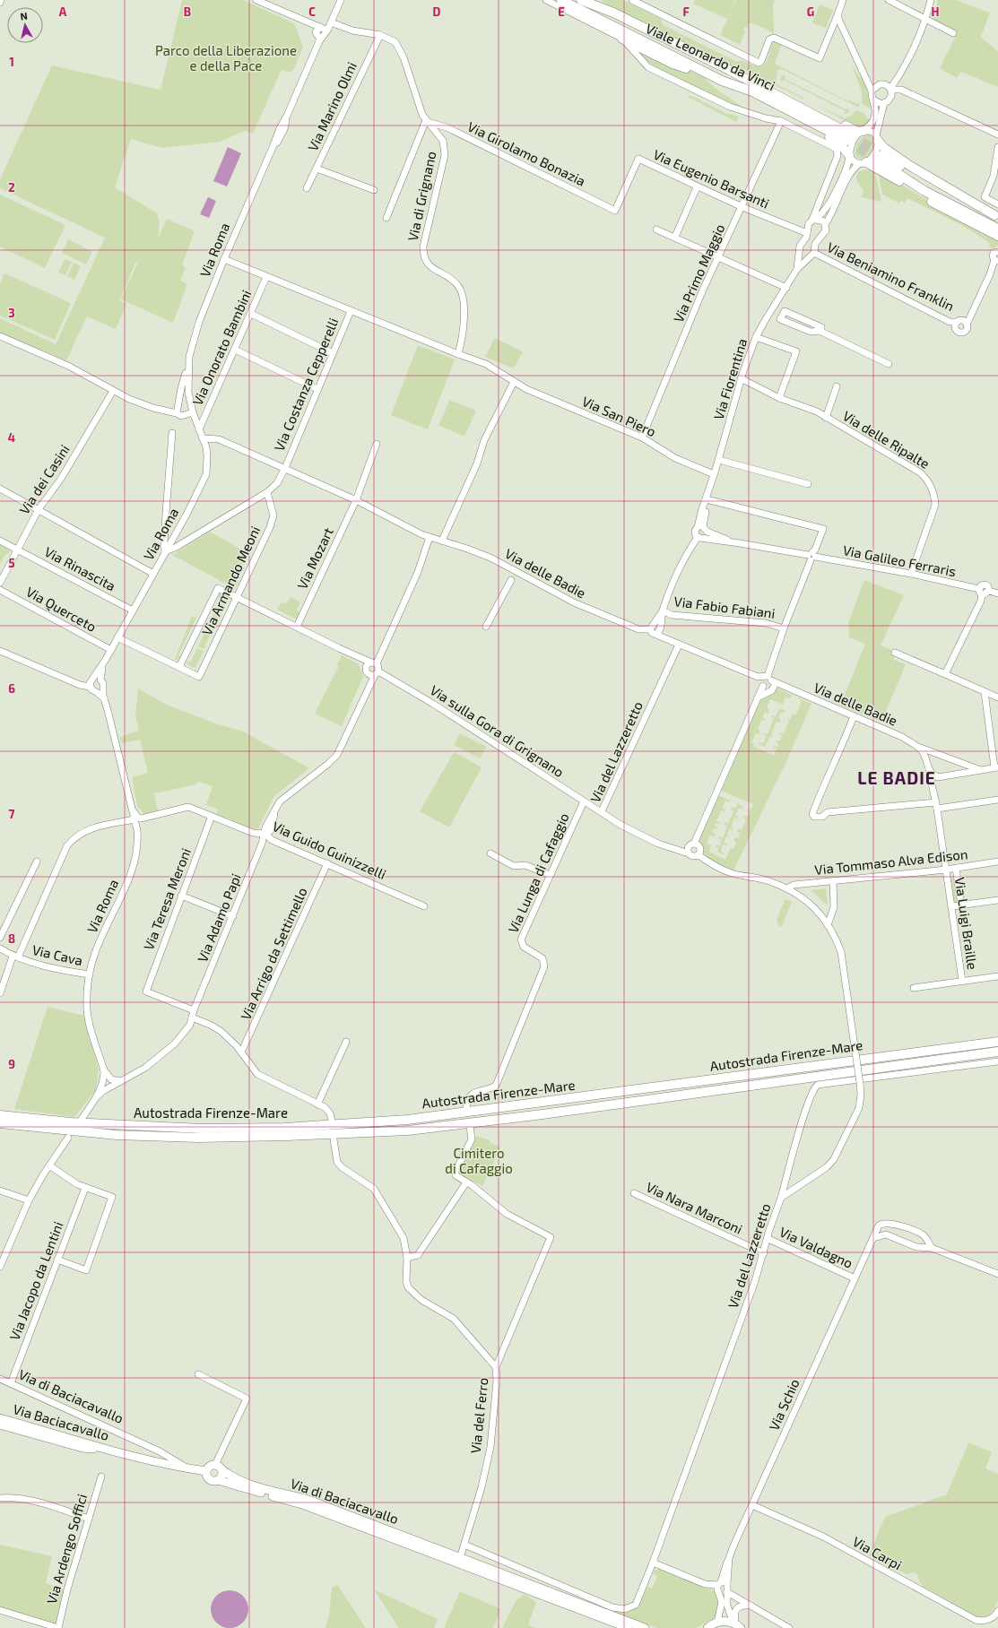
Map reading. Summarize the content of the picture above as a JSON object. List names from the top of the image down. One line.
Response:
{"streets":{"highway":["Viale Leonardo da Vinci","Autostrada Firenze-Mare"],"main road":["Via di Baciacavallo","Via Baciacavallo"],"street":["Via Marino Olmi","Via Girolamo Bonazia","Via Eugenio Barsanti","Via di Grignano","Via Roma","Via Primo Maggio","Via Beniamino Franklin","Via Onorato Bambini","Via Fiorentina","Via Costanza Cepperelli","Via San Piero","Via delle Ripalte","Via dei Casini","Via Mozart","Via Galileo Ferraris","Via Rinascita","Via delle Badie","Via Armando Meoni","Via Fabio Fabiani","Via Querceto","Via sulla Gora di Grignano","Via del Lazzeretto","Via Guido Guinizzelli","Via Tommaso Alva Edison","Via Lunga di Cafaggio","Via Teresa Meroni","Via Adamo Papi","Via Luigi Braille","Via Arrigo da Settimello","Via Cava","Via Nara Marconi","Via Valdagno","Via Jacopo da Lentini","Via Schio","Via del Ferro","Via Ardengo Soffici","Via Carpi"]},"crossings":[["Via Marino Olmi","Via di Grignano"],["Via Girolamo Bonazia","Via Eugenio Barsanti"],["Via Girolamo Bonazia","Via di Grignano"],["Via Eugenio Barsanti","Via Primo Maggio"],["Via Eugenio Barsanti","Via Fiorentina"],["Via di Grignano","Via Roma"],["Via Roma","Via Onorato Bambini"],["Via Roma","Via Costanza Cepperelli"],["Via Roma","Via Rinascita"],["Via Roma","Via delle Badie"],["Via Roma","Via Querceto"],["Via Roma","Via Guido Guinizzelli"],["Via Roma","Via Adamo Papi"],["Via Roma","Via Cava"],["Via Primo Maggio","Via San Piero"],["Via Beniamino Franklin","Via Fiorentina"],["Via Fiorentina","Via San Piero"],["Via Fiorentina","Via delle Ripalte"],["Via Fiorentina","Via Galileo Ferraris"],["Via Fiorentina","Via delle Badie"],["Via Fiorentina","Via Fabio Fabiani"],["Via Costanza Cepperelli","Via delle Badie"],["Via Costanza Cepperelli","Via Armando Meoni"],["Via delle Ripalte","Via Galileo Ferraris"],["Via dei Casini","Via Rinascita"],["Via Mozart","Via delle Badie"],["Via delle Badie","Via del Lazzeretto"],["Via delle Badie","Via Luigi Braille"],["Via sulla Gora di Grignano","Via del Lazzeretto"],["Via sulla Gora di Grignano","Via Lunga di Cafaggio"],["Via sulla Gora di Grignano","Via Adamo Papi"],["Via del Lazzeretto","Via Tommaso Alva Edison"],["Via del Lazzeretto","Via Nara Marconi"],["Via del Lazzeretto","Via Valdagno"],["Via Guido Guinizzelli","Via Teresa Meroni"],["Via Guido Guinizzelli","Via Adamo Papi"],["Via Guido Guinizzelli","Via Arrigo da Settimello"],["Via Guido Guinizzelli","Via Cava"],["Via Tommaso Alva Edison","Via Luigi Braille"],["Via Teresa Meroni","Via Adamo Papi"],["Via Valdagno","Via Schio"],["Via Jacopo da Lentini","Via di Baciacavallo"],["Via di Baciacavallo","Via del Ferro"],["Via di Baciacavallo","Via Baciacavallo"],["Via Schio","Via Carpi"]],"districts":["LE BADIE"],"parks":["Parco della Liberazione e della Pace","Cimitero di Cafaggio"],"north":"top","grid":{"columns":["A","B","C","D","E","F","G","H"],"rows":["1","2","3","4","5","6","7","8","9"]}}
